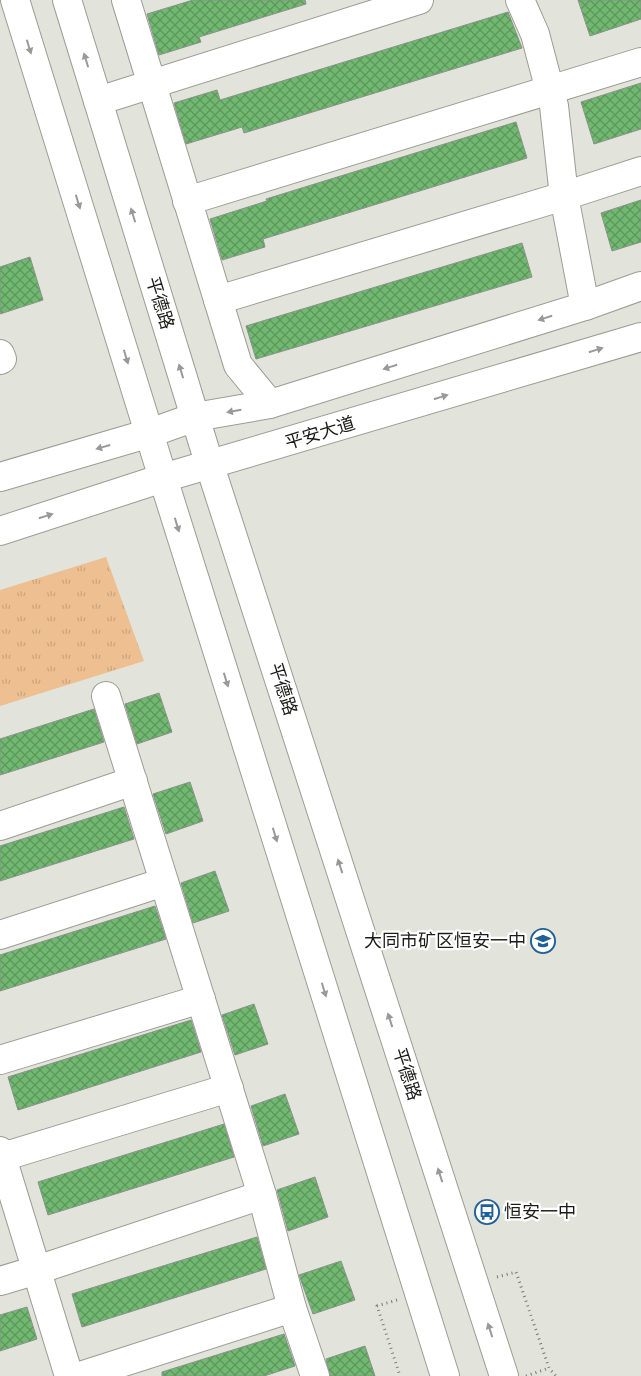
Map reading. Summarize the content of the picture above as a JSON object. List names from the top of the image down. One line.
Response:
{"streets":{"main road":["平德路","平安大道"]},"crossings":[["平德路","平安大道"]],"places":{"school or university":["大同市矿区恒安一中"],"bus stop":["恒安一中"]}}
